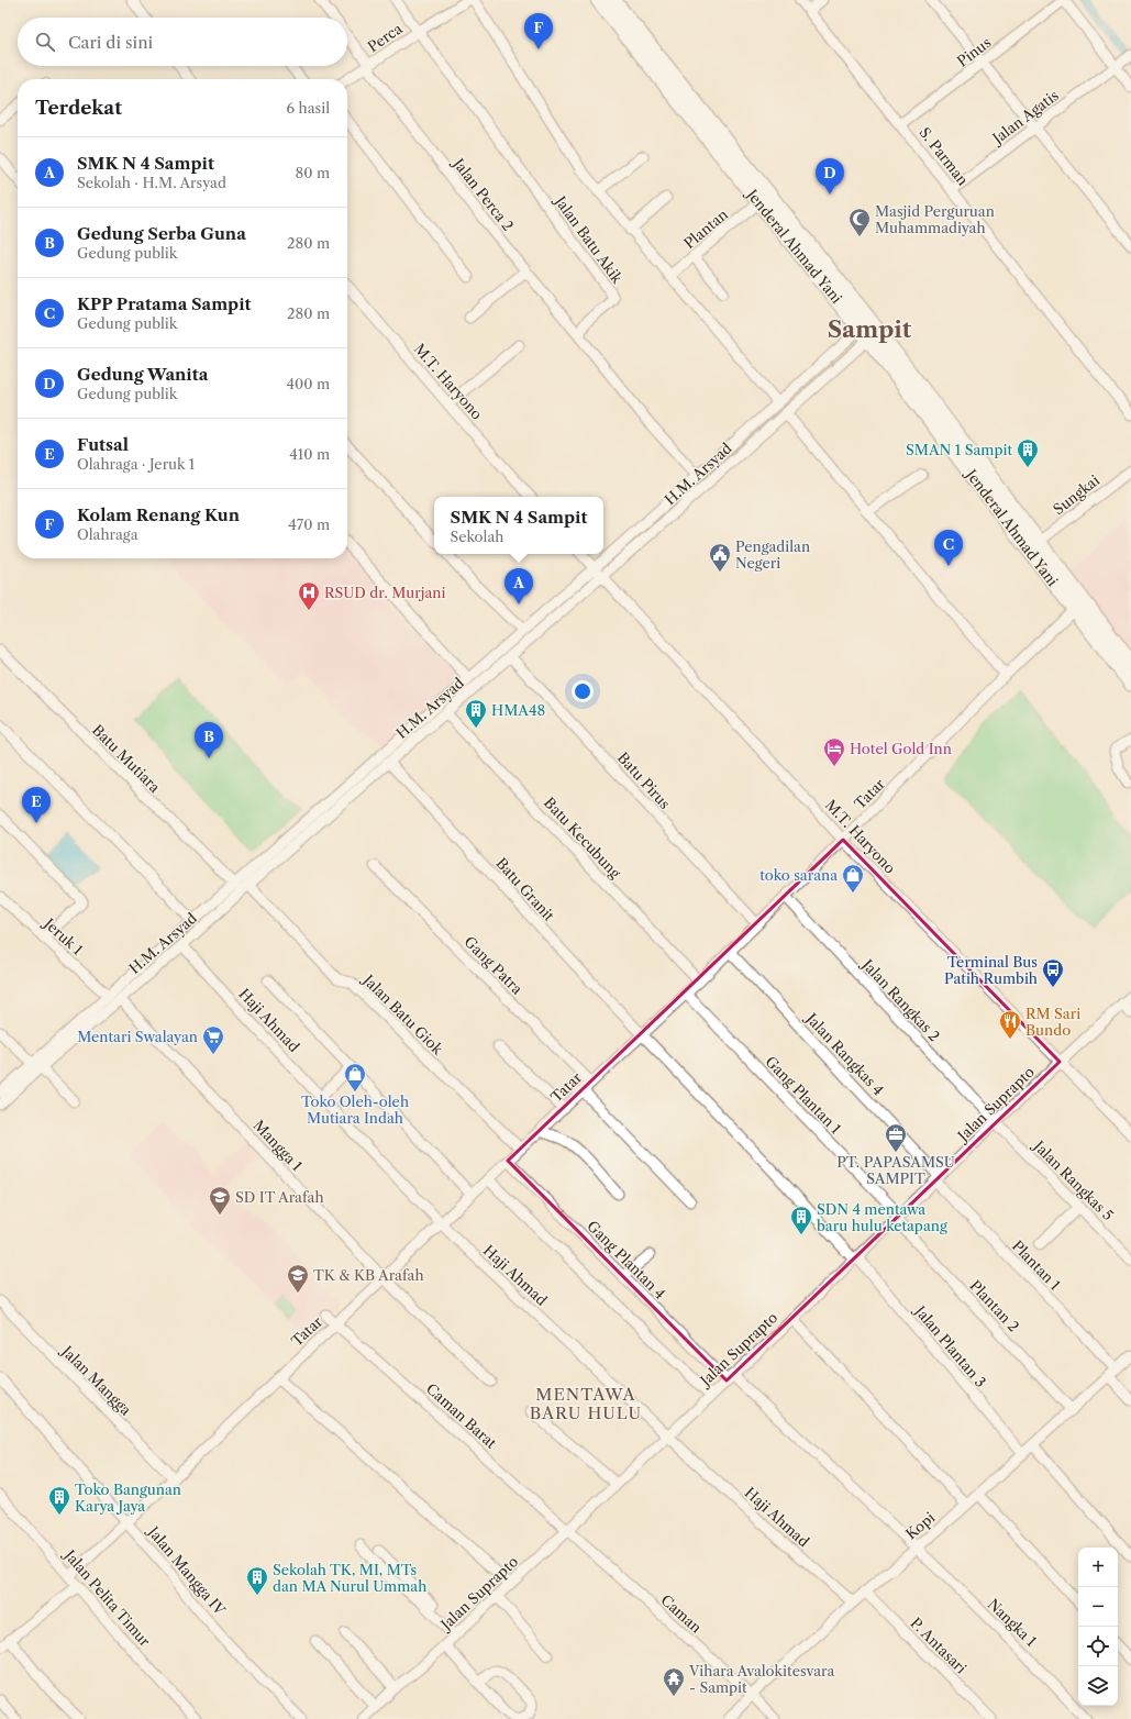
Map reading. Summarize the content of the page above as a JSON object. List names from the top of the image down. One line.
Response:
{"streets":{"highway":["Jenderal Ahmad Yani"],"street":["Perca","Pinus","Jalan Agatis","S. Parman","Jalan Perca 2","Plantan","Jalan Batu Akik","M.T. Haryono","H.M. Arsyad","Sungkai","Batu Mutiara","Batu Pirus","Tatar","Batu Kecubung","Batu Granit","Jeruk 1","Gang Patra","Jalan Rangkas 2","Jalan Batu Giok","Haji Ahmad","Jalan Rangkas 4","Gang Plantan 1","Jalan Suprapto","Mangga 1","Jalan Rangkas 5","Gang Plantan 4","Plantan 1","Plantan 2","Jalan Plantan 3","Jalan Mangga","Caman Barat","Kopi","Jalan Mangga IV","Jalan Pelita Timur","Caman","Nangka 1","P. Antasari"]},"crossings":[["Perca","Jalan Perca 2"],["Perca","Jalan Batu Akik"],["Pinus","S. Parman"],["Jalan Agatis","S. Parman"],["Jalan Perca 2","Jalan Batu Akik"],["Plantan","Jenderal Ahmad Yani"],["Jenderal Ahmad Yani","H.M. Arsyad"],["Jenderal Ahmad Yani","Sungkai"],["Jenderal Ahmad Yani","Tatar"],["M.T. Haryono","H.M. Arsyad"],["M.T. Haryono","Tatar"],["M.T. Haryono","Jalan Suprapto"],["H.M. Arsyad","Batu Mutiara"],["H.M. Arsyad","Batu Pirus"],["H.M. Arsyad","Batu Kecubung"],["H.M. Arsyad","Batu Granit"],["H.M. Arsyad","Jeruk 1"],["H.M. Arsyad","Jalan Batu Giok"],["H.M. Arsyad","Haji Ahmad"],["H.M. Arsyad","Mangga 1"],["Batu Pirus","Tatar"],["Tatar","Batu Kecubung"],["Tatar","Batu Granit"],["Tatar","Gang Patra"],["Tatar","Jalan Rangkas 2"],["Tatar","Jalan Batu Giok"],["Tatar","Haji Ahmad"],["Tatar","Jalan Rangkas 4"],["Tatar","Gang Plantan 1"],["Tatar","Mangga 1"],["Tatar","Gang Plantan 4"],["Tatar","Jalan Mangga"],["Tatar","Caman Barat"],["Tatar","Jalan Mangga IV"],["Tatar","Jalan Pelita Timur"],["Batu Granit","Jalan Suprapto"],["Batu Granit","Jalan Plantan 3"],["Jalan Rangkas 2","Jalan Suprapto"],["Jalan Rangkas 2","Jalan Rangkas 5"],["Haji Ahmad","Jalan Suprapto"],["Haji Ahmad","Kopi"],["Jalan Rangkas 4","Jalan Suprapto"],["Jalan Rangkas 4","Plantan 1"],["Gang Plantan 1","Jalan Suprapto"],["Gang Plantan 1","Plantan 2"],["Jalan Suprapto","Jalan Rangkas 5"],["Jalan Suprapto","Gang Plantan 4"],["Jalan Suprapto","Plantan 1"],["Jalan Suprapto","Plantan 2"],["Jalan Suprapto","Jalan Plantan 3"],["Jalan Suprapto","Caman Barat"],["Jalan Suprapto","Caman"],["Gang Plantan 4","Kopi"],["Gang Plantan 4","Nangka 1"],["Plantan 1","Kopi"],["Plantan 2","Kopi"],["Jalan Plantan 3","Kopi"],["Caman Barat","Caman"],["Kopi","Caman"],["Kopi","Nangka 1"],["Kopi","P. Antasari"]],"districts":["Sampit","MENTAWA BARU HULU"],"places":{"mosque":["Masjid Perguruan Muhammadiyah"],"building":["SMAN 1 Sampit","HMA48","SDN 4 mentawa baru hulu ketapang","Toko Bangunan Karya Jaya","Sekolah TK, MI, MTs dan MA Nurul Ummah"],"public building":["Pengadilan Negeri"],"hospital":["RSUD dr. Murjani"],"hotel":["Hotel Gold Inn"],"shop":["toko sarana","Toko Oleh-oleh Mutiara Indah"],"bus stop":["Terminal Bus Patih Rumbih"],"restaurant":["RM Sari Bundo"],"supermarket":["Mentari Swalayan"],"office":["PT. PAPASAMSU SAMPIT"],"school or university":["SD IT Arafah","TK & KB Arafah"],"temple":["Vihara Avalokitesvara - Sampit"]},"page":{"pins":["F","D","C","A","B","E"],"search":"Cari di sini","heading":["Terdekat","6 hasil"],"list":[{"mark":"A","name":"SMK N 4 Sampit","note":"Sekolah · H.M. Arsyad","value":"80 m"},{"mark":"B","name":"Gedung Serba Guna","note":"Gedung publik","value":"280 m"},{"mark":"C","name":"KPP Pratama Sampit","note":"Gedung publik","value":"280 m"},{"mark":"D","name":"Gedung Wanita","note":"Gedung publik","value":"400 m"},{"mark":"E","name":"Futsal","note":"Olahraga · Jeruk 1","value":"410 m"},{"mark":"F","name":"Kolam Renang Kun","note":"Olahraga","value":"470 m"}],"popup":["SMK N 4 Sampit","Sekolah"],"map_buttons":["+","−"]}}
